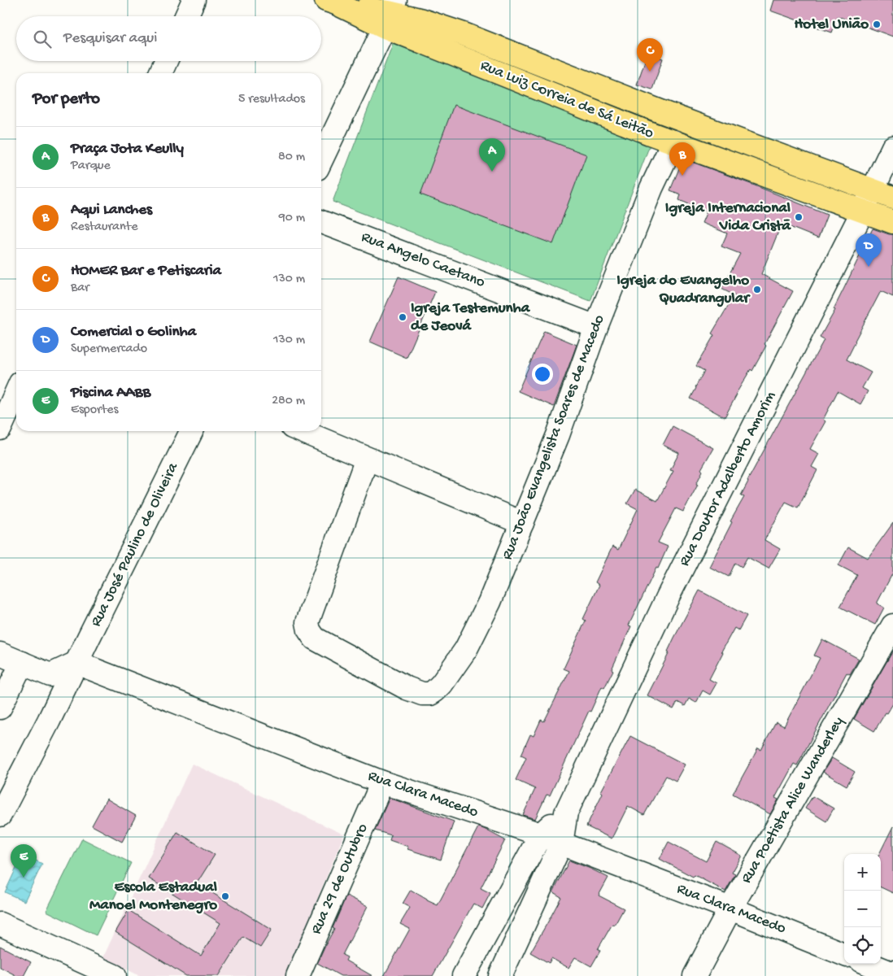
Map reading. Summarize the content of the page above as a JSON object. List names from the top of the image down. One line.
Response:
{"streets":{"main road":["Rua Luiz Correia de Sá Leitão"],"street":["Rua Angelo Caetano","Rua João Evangelista Soares de Macedo","Rua Doutor Adalberto Amorim","Rua José Paulino de Oliveira","Rua Clara Macedo","Rua Poetista Alice Wanderley","Rua 29 de Outubro"]},"crossings":[["Rua Luiz Correia de Sá Leitão","Rua João Evangelista Soares de Macedo"],["Rua Luiz Correia de Sá Leitão","Rua Doutor Adalberto Amorim"],["Rua Angelo Caetano","Rua João Evangelista Soares de Macedo"],["Rua Doutor Adalberto Amorim","Rua Clara Macedo"],["Rua José Paulino de Oliveira","Rua Clara Macedo"],["Rua Clara Macedo","Rua Poetista Alice Wanderley"],["Rua Clara Macedo","Rua 29 de Outubro"]],"places":["Hotel União","Igreja Internacional Vida Cristã","Igreja do Evangelho Quadrangular","Igreja Testemunha de Jeová","Escola Estadual Manoel Montenegro"],"page":{"search":"Pesquisar aqui","pins":["C","A","B","D","E"],"heading":["Por perto","5 resultados"],"list":[{"mark":"A","name":"Praça Jota Keully","note":"Parque","value":"80 m"},{"mark":"B","name":"Aqui Lanches","note":"Restaurante","value":"90 m"},{"mark":"C","name":"HOMER Bar e Petiscaria","note":"Bar","value":"130 m"},{"mark":"D","name":"Comercial o Golinha","note":"Supermercado","value":"130 m"},{"mark":"E","name":"Piscina AABB","note":"Esportes","value":"280 m"}],"map_buttons":["+","−"]}}
